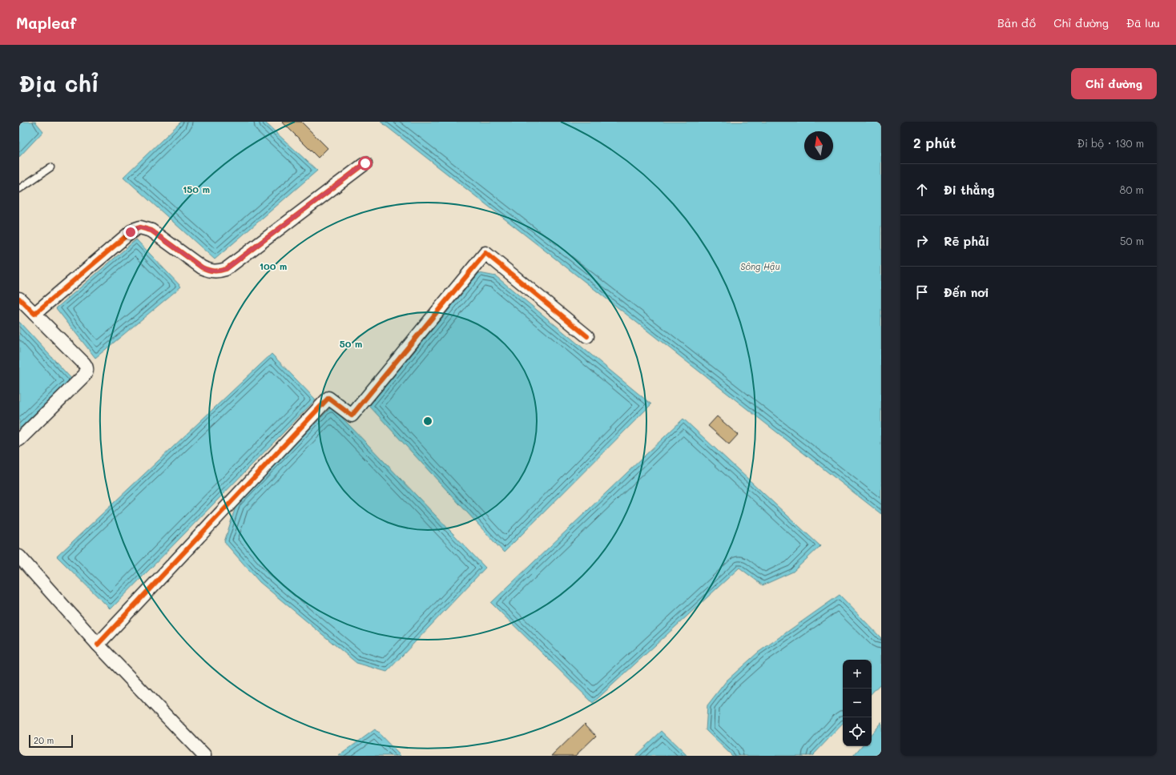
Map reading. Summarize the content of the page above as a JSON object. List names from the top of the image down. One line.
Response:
{"water":["Sông Hậu"],"scale_bar":"20 m","north":"top","page":{"header":"Mapleaf","nav":["Bản đồ","Chỉ đường","Đã lưu"],"buttons":"Chỉ đường","title":"Địa chỉ","heading":["2 phút","Đi bộ · 130 m"],"list":[["Đi thẳng","80 m"],["Rẽ phải","50 m"],"Đến nơi"],"map_buttons":["+","−"],"scale":"20 m"},"rings":["150 m","100 m","50 m"]}
